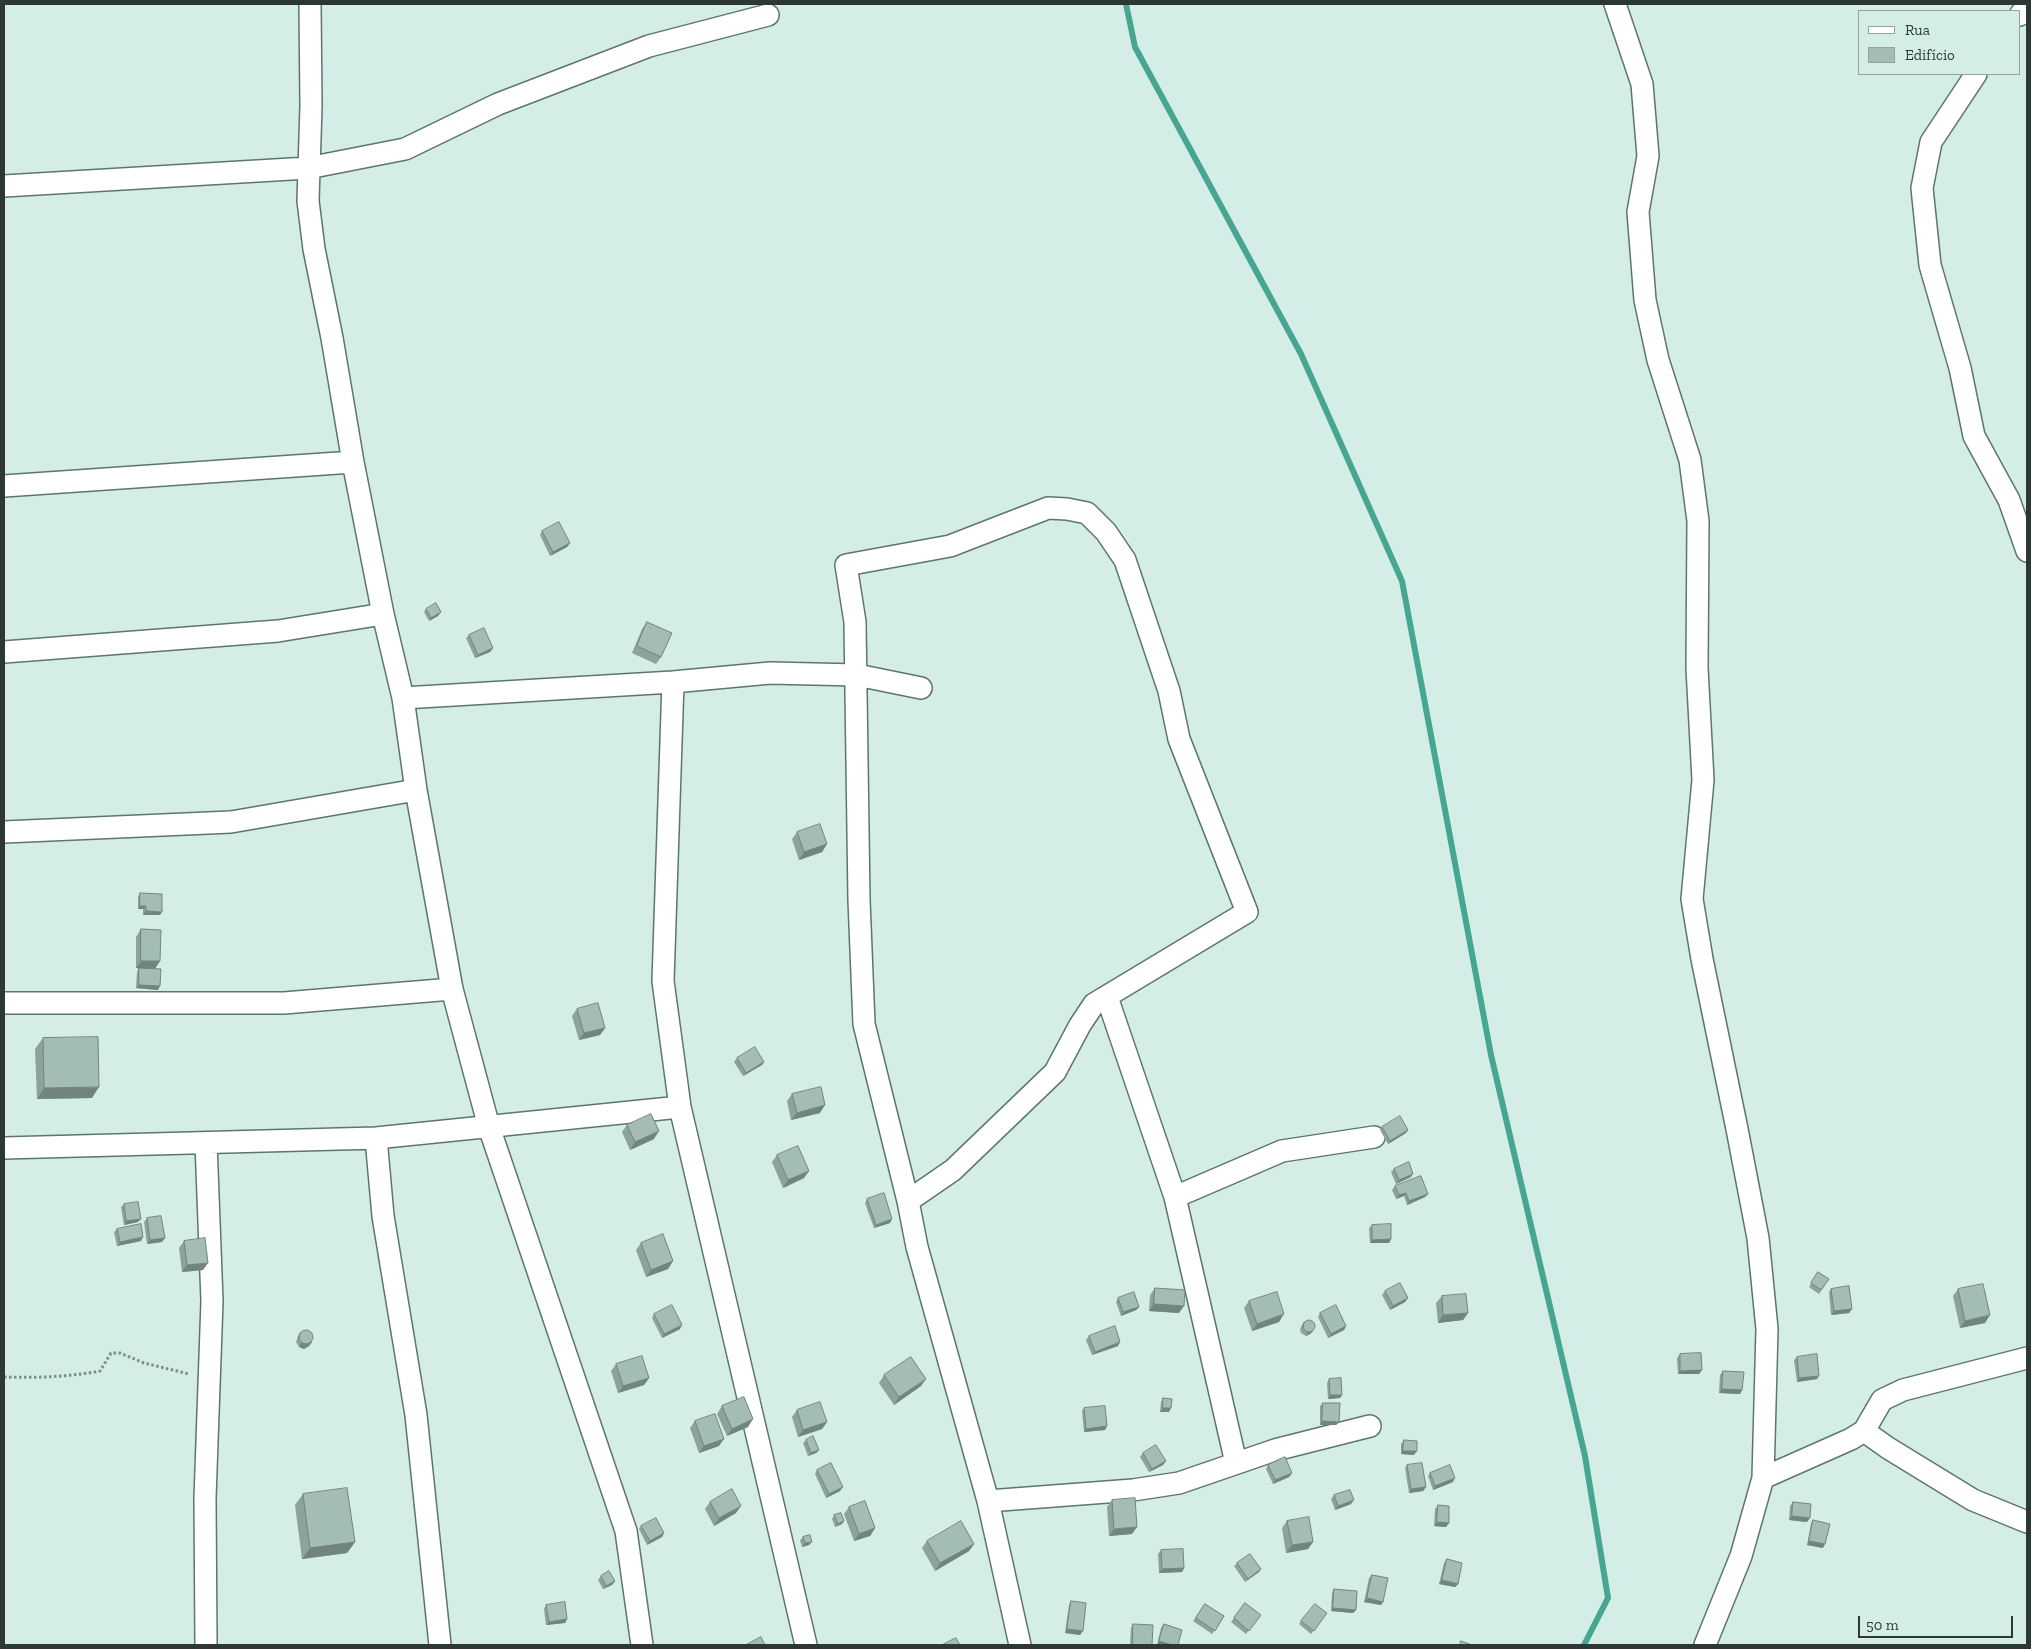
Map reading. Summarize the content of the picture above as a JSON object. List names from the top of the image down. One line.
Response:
{"legend":["Rua","Edifício"],"scale_bar":"50 m"}
